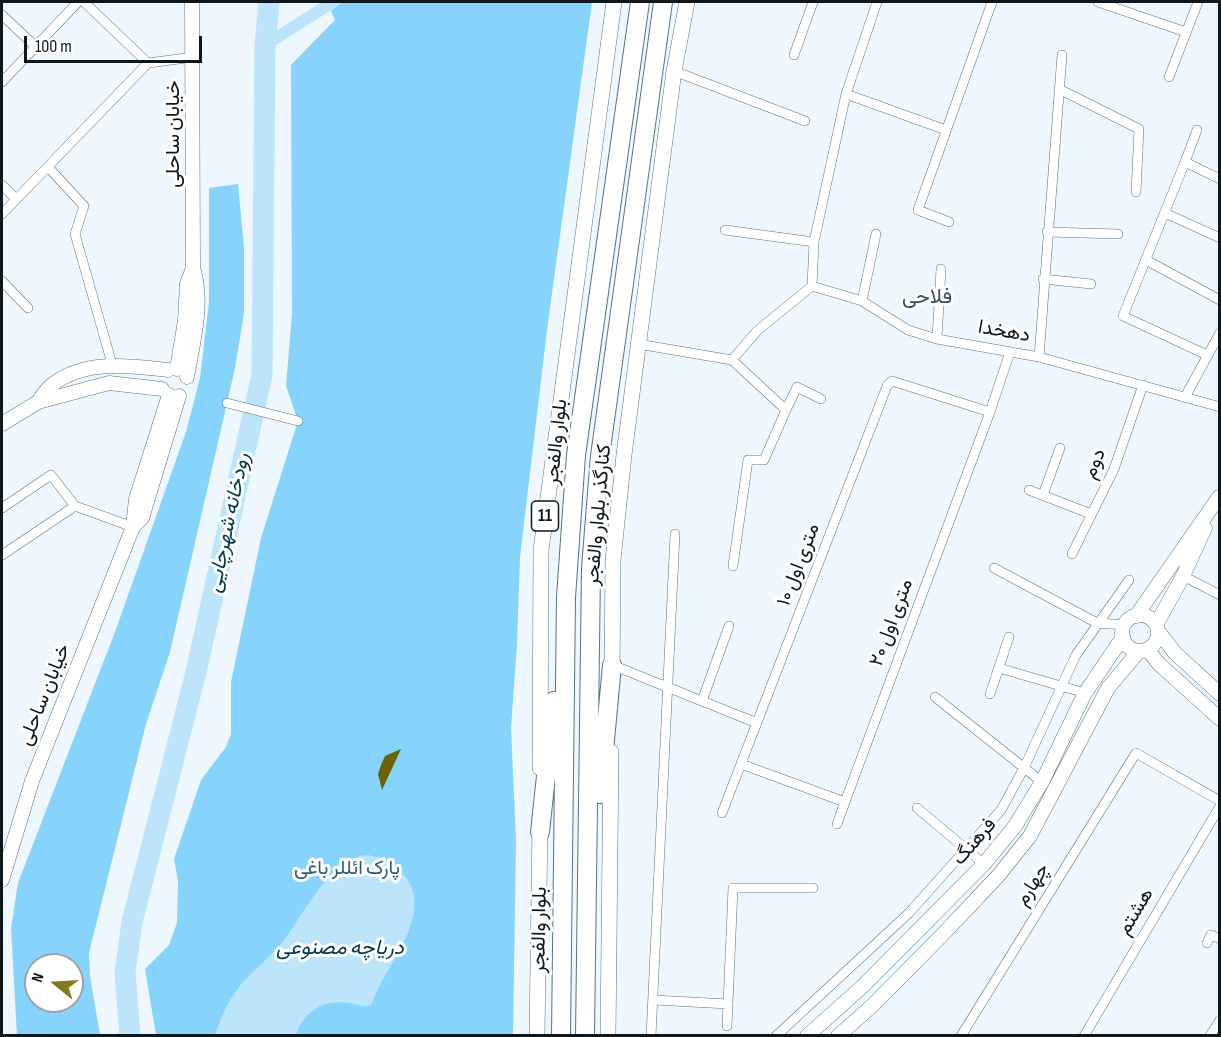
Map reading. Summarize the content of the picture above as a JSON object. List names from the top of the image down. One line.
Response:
{"streets":{"highway":["بلوار والفجر","11"],"main road":["کنارگذر بلوار والفجر"],"street":["خیابان ساحلی","دهخدا","دوم","۱۰ متری اول","۲۰ متری اول","فرهنگ","چهارم","هشتم"]},"crossings":[["دهخدا","دوم"],["دهخدا","۲۰ متری اول"],["۱۰ متری اول","۲۰ متری اول"]],"districts":["فلاحی"],"water":["رودخانه شهرچایی","دریاچه مصنوعی"],"parks":["پارک ائللر باغی"],"scale_bar":"100 m","north":"left"}
